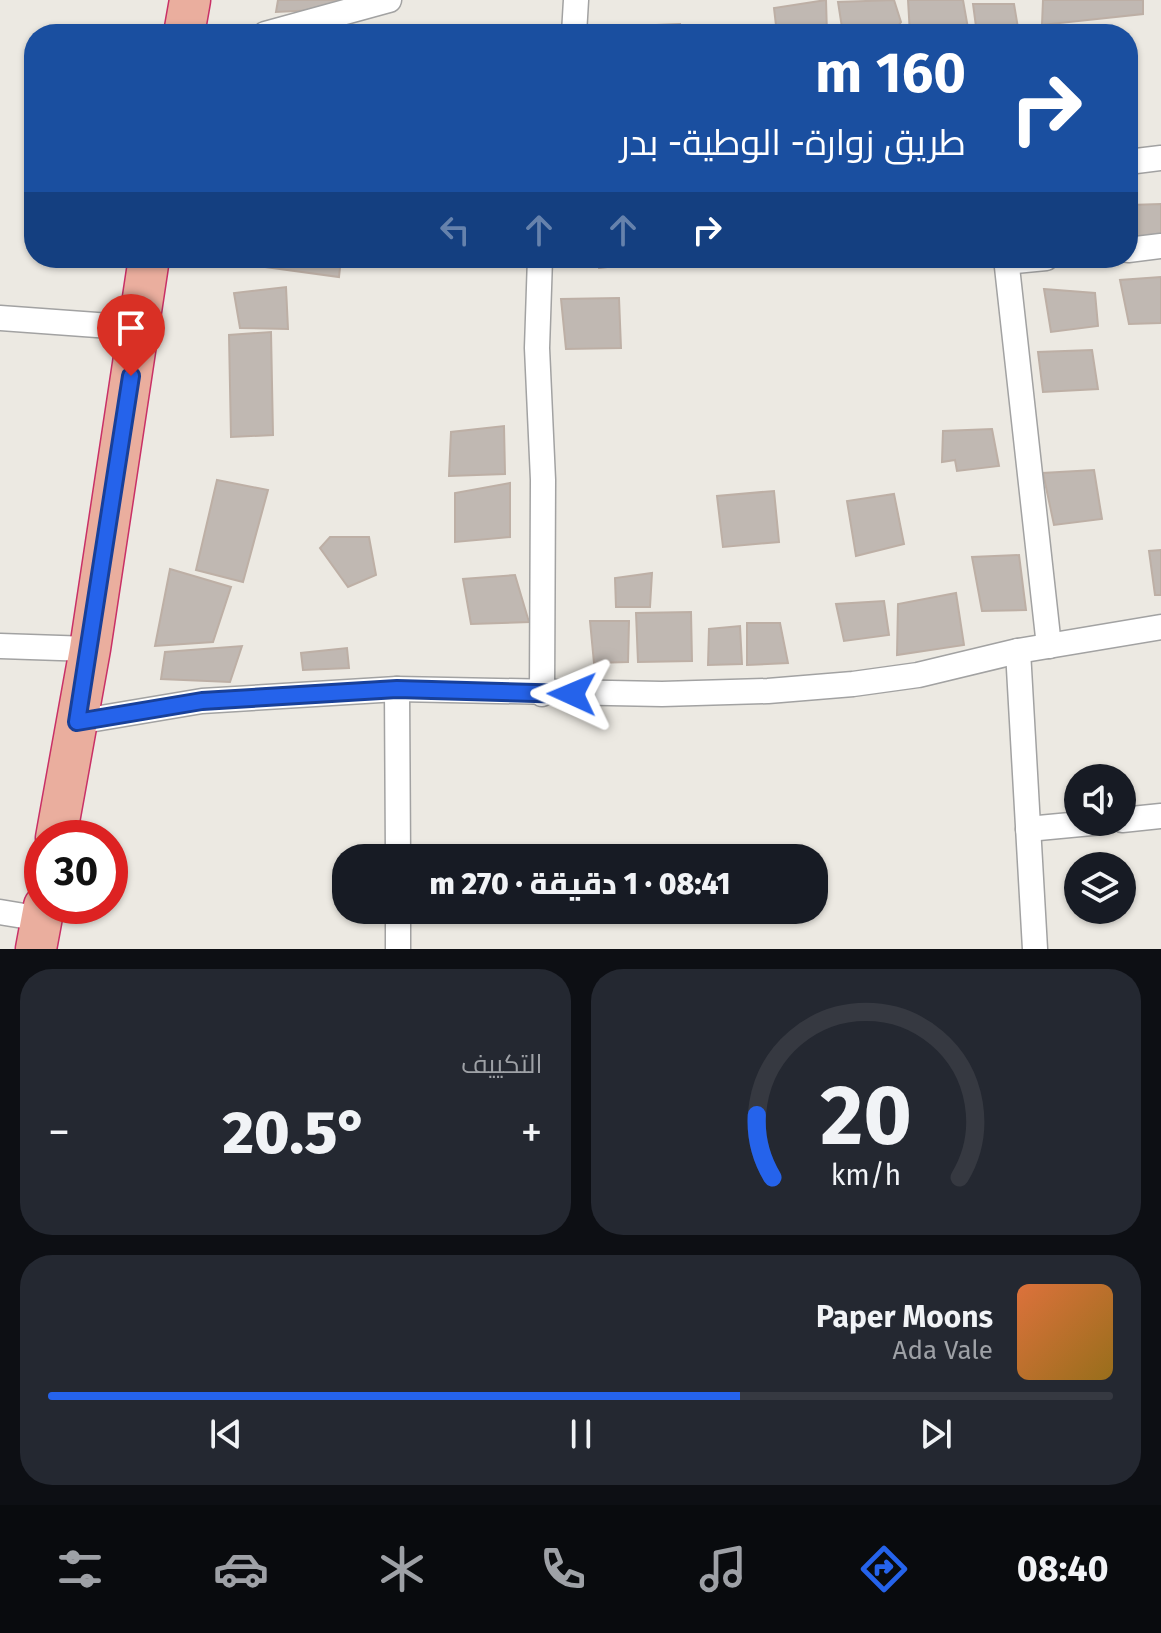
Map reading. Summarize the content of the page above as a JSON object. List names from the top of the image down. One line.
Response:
{"page":{"turn":["160 m","طريق زوارة- الوطية- بدر"],"limit":"30","trip":"08:41 · 1 دقيقة · 270 m","tile":"التكييف","heat":["−","20.5°","+"],"song":["Paper Moons","Ada Vale"],"tabs":"08:40","gauge":["20","km/h"]}}
